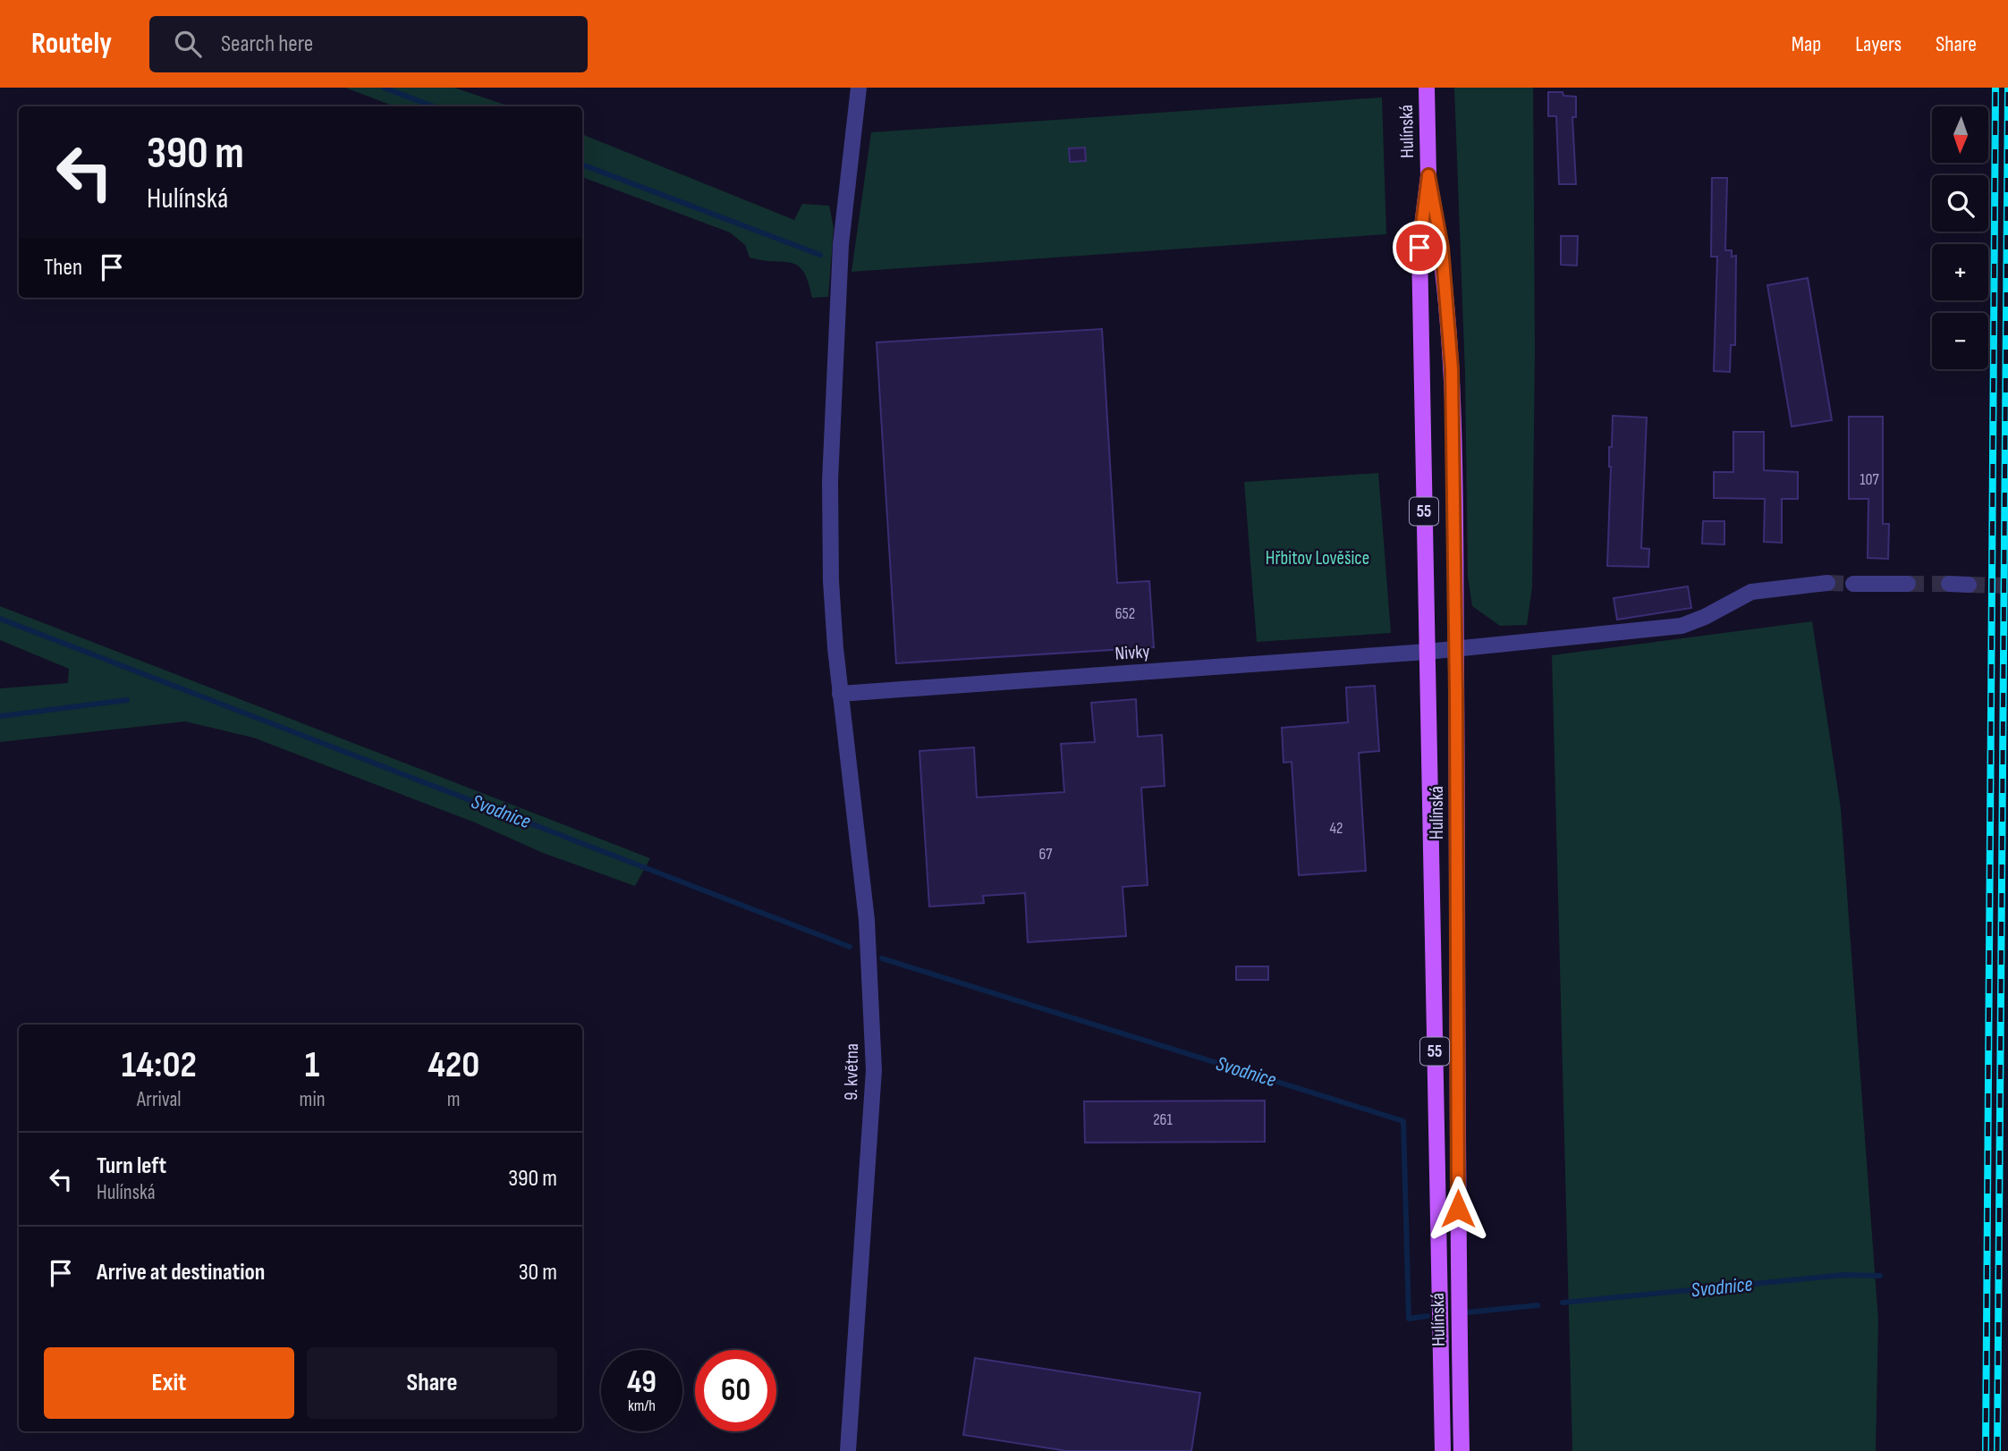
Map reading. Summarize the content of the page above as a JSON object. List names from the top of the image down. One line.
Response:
{"streets":{"main road":["Hulínská","55"],"street":["Nivky","9. května"]},"crossings":[["Hulínská","Nivky"],["Nivky","9. května"]],"water":["Svodnice"],"parks":["Hřbitov Lověšice"],"house_numbers":["107","652","42","67","261"],"north":"bottom","page":{"header":"Routely","search":"Search here","nav":["Map","Layers","Share"],"map_buttons":["+","−"],"turn":["390 m","Hulínská"],"then":"Then","eta":["14:02","Arrival","1","min","420","m"],"list":[{"name":"Turn left","note":"Hulínská","value":"390 m"},{"name":"Arrive at destination","value":"30 m"}],"buttons":["Exit","Share"],"speed":"49 km/h","limit":"60"}}
